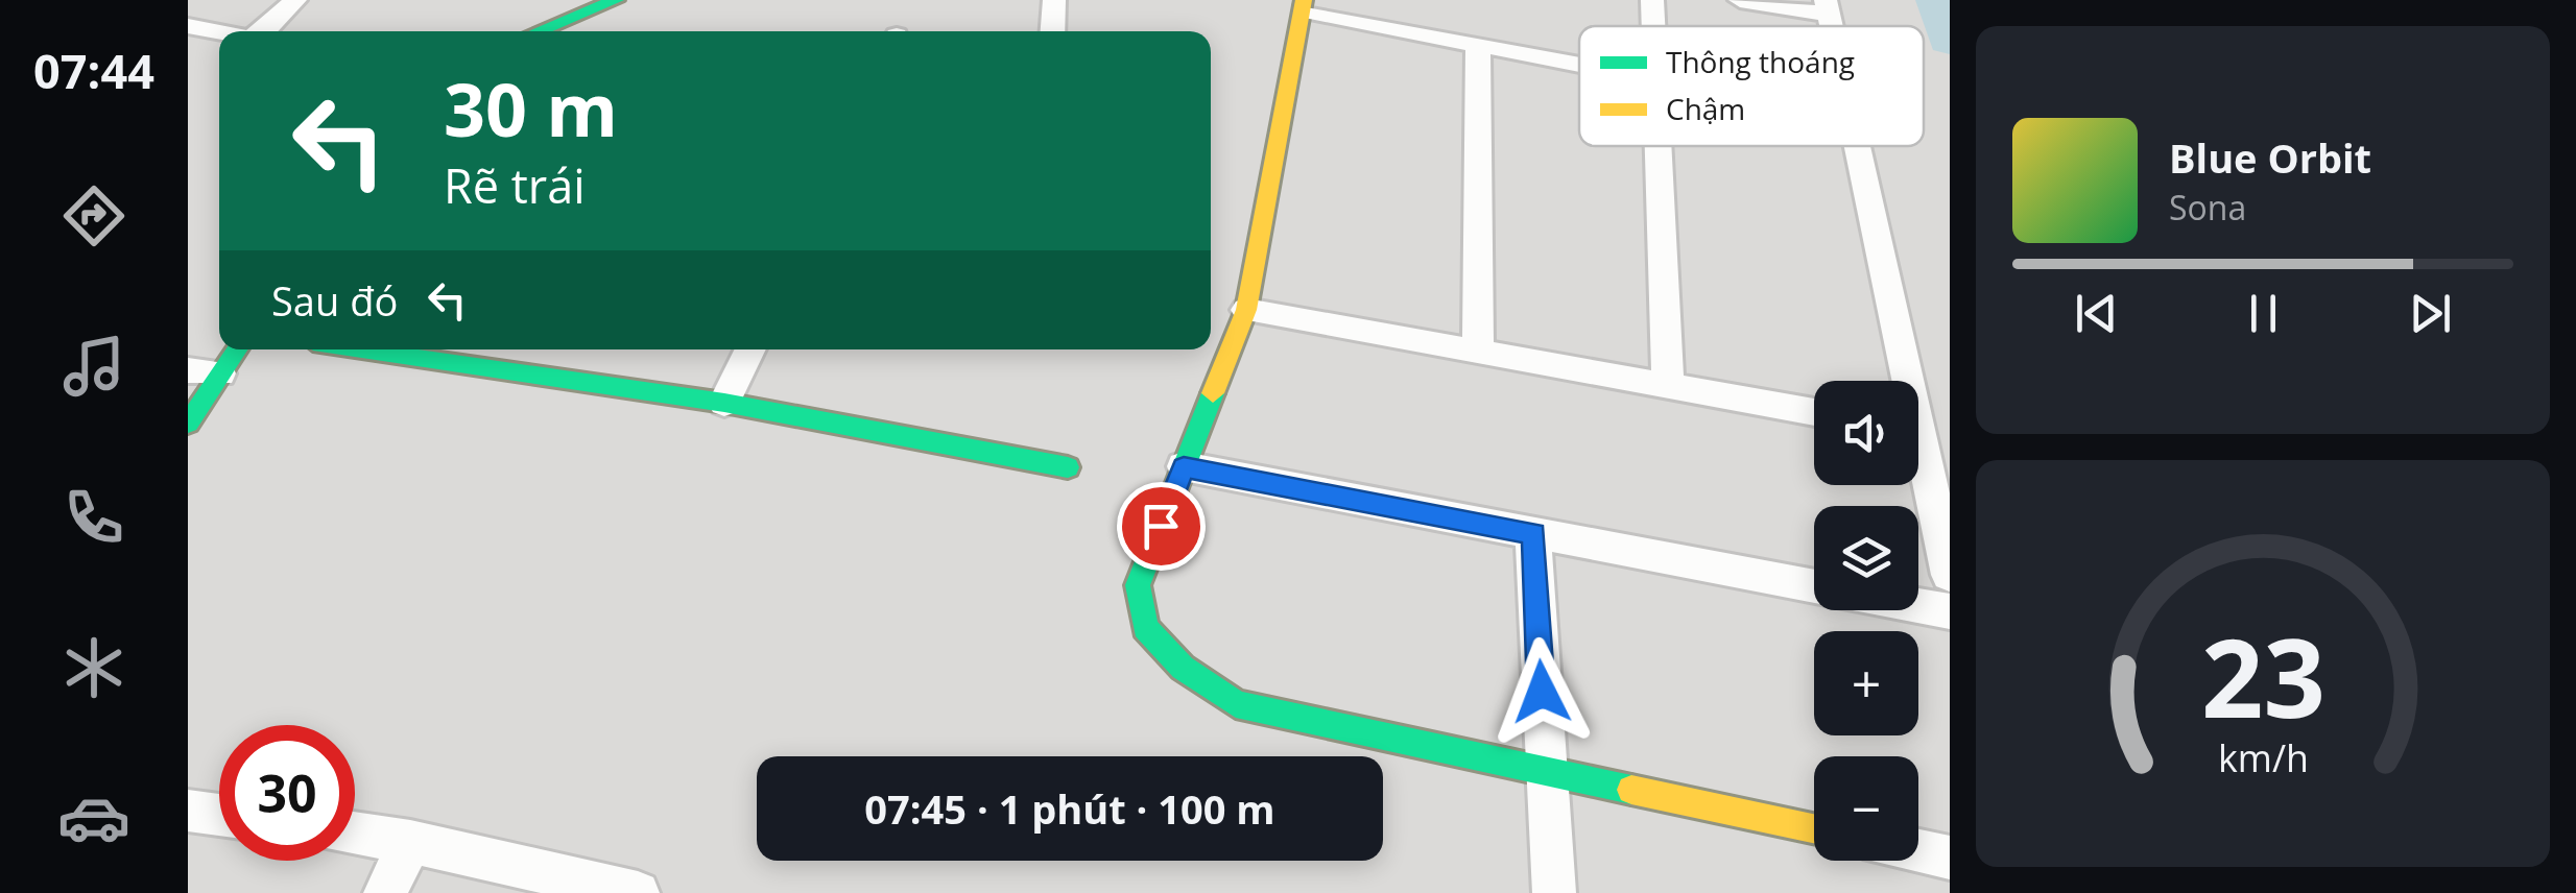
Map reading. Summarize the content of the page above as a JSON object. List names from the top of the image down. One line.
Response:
{"legend":["Thông thoáng","Chậm"],"page":{"tabs":"07:44","turn":["30 m","Rẽ trái"],"song":["Blue Orbit","Sona"],"then":"Sau đó","map_buttons":["+","−"],"limit":"30","trip":"07:45 · 1 phút · 100 m","gauge":["23","km/h"]}}
